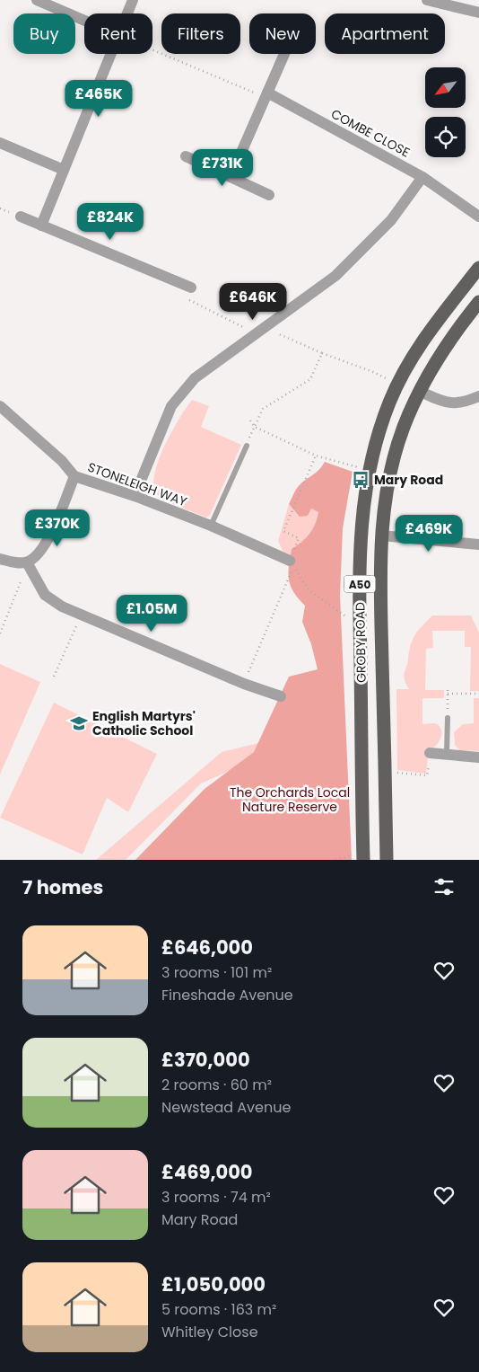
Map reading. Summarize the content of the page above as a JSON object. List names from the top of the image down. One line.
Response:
{"streets":{"main road":["A50","GROBY ROAD"],"street":["COMBE CLOSE","STONELEIGH WAY"]},"parks":["The Orchards Local Nature Reserve"],"places":{"bus stop":["Mary Road"],"school or university":["English Martyrs' Catholic School"]},"north":"bottom left","page":{"chip":["Buy","Rent","Filters","New","Apartment"],"price":["£465K","£731K","£824K","£646K","£370K","£469K","£1.05M"],"heading":"7 homes","list":[{"name":"£646,000","note":"3 rooms · 101 m² · Fineshade Avenue"},{"name":"£370,000","note":"2 rooms · 60 m² · Newstead Avenue"},{"name":"£469,000","note":"3 rooms · 74 m² · Mary Road"},{"name":"£1,050,000","note":"5 rooms · 163 m² · Whitley Close"}]}}
